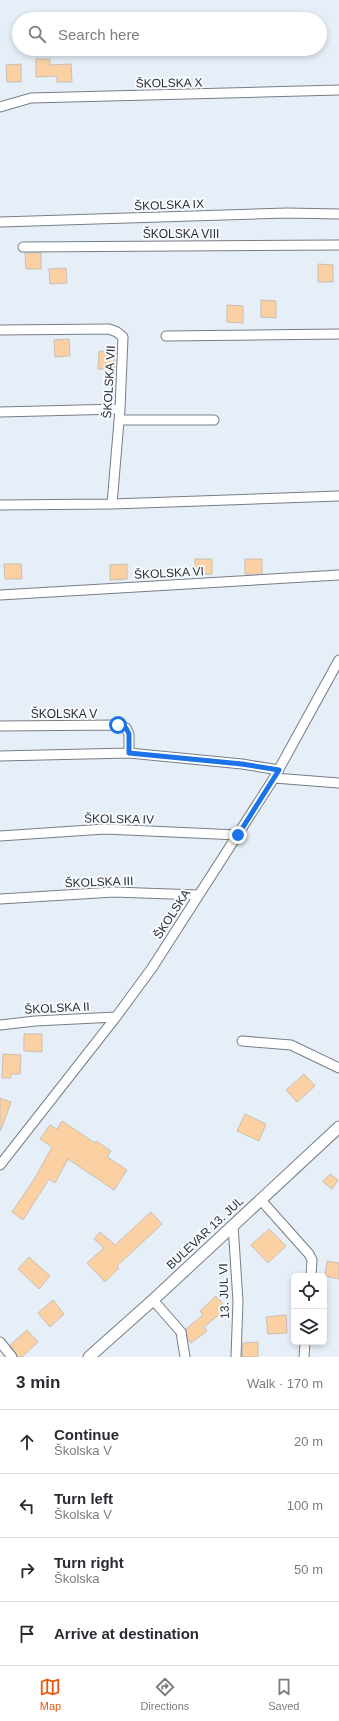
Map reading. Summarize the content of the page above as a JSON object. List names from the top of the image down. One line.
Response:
{"streets":{"street":["ŠKOLSKA X","ŠKOLSKA IX","ŠKOLSKA VIII","ŠKOLSKA VII","ŠKOLSKA VI","ŠKOLSKA V","ŠKOLSKA IV","ŠKOLSKA III","ŠKOLSKA","ŠKOLSKA II","BULEVAR 13. JUL","13. JUL VI"]},"crossings":[["ŠKOLSKA IV","ŠKOLSKA"],["ŠKOLSKA III","ŠKOLSKA"],["ŠKOLSKA","ŠKOLSKA II"],["BULEVAR 13. JUL","13. JUL VI"]],"page":{"search":"Search here","heading":["3 min","Walk · 170 m"],"list":[["Continue","Školska V","20 m"],["Turn left","Školska V","100 m"],["Turn right","Školska","50 m"],"Arrive at destination"],"nav":["Map","Directions","Saved"]}}
